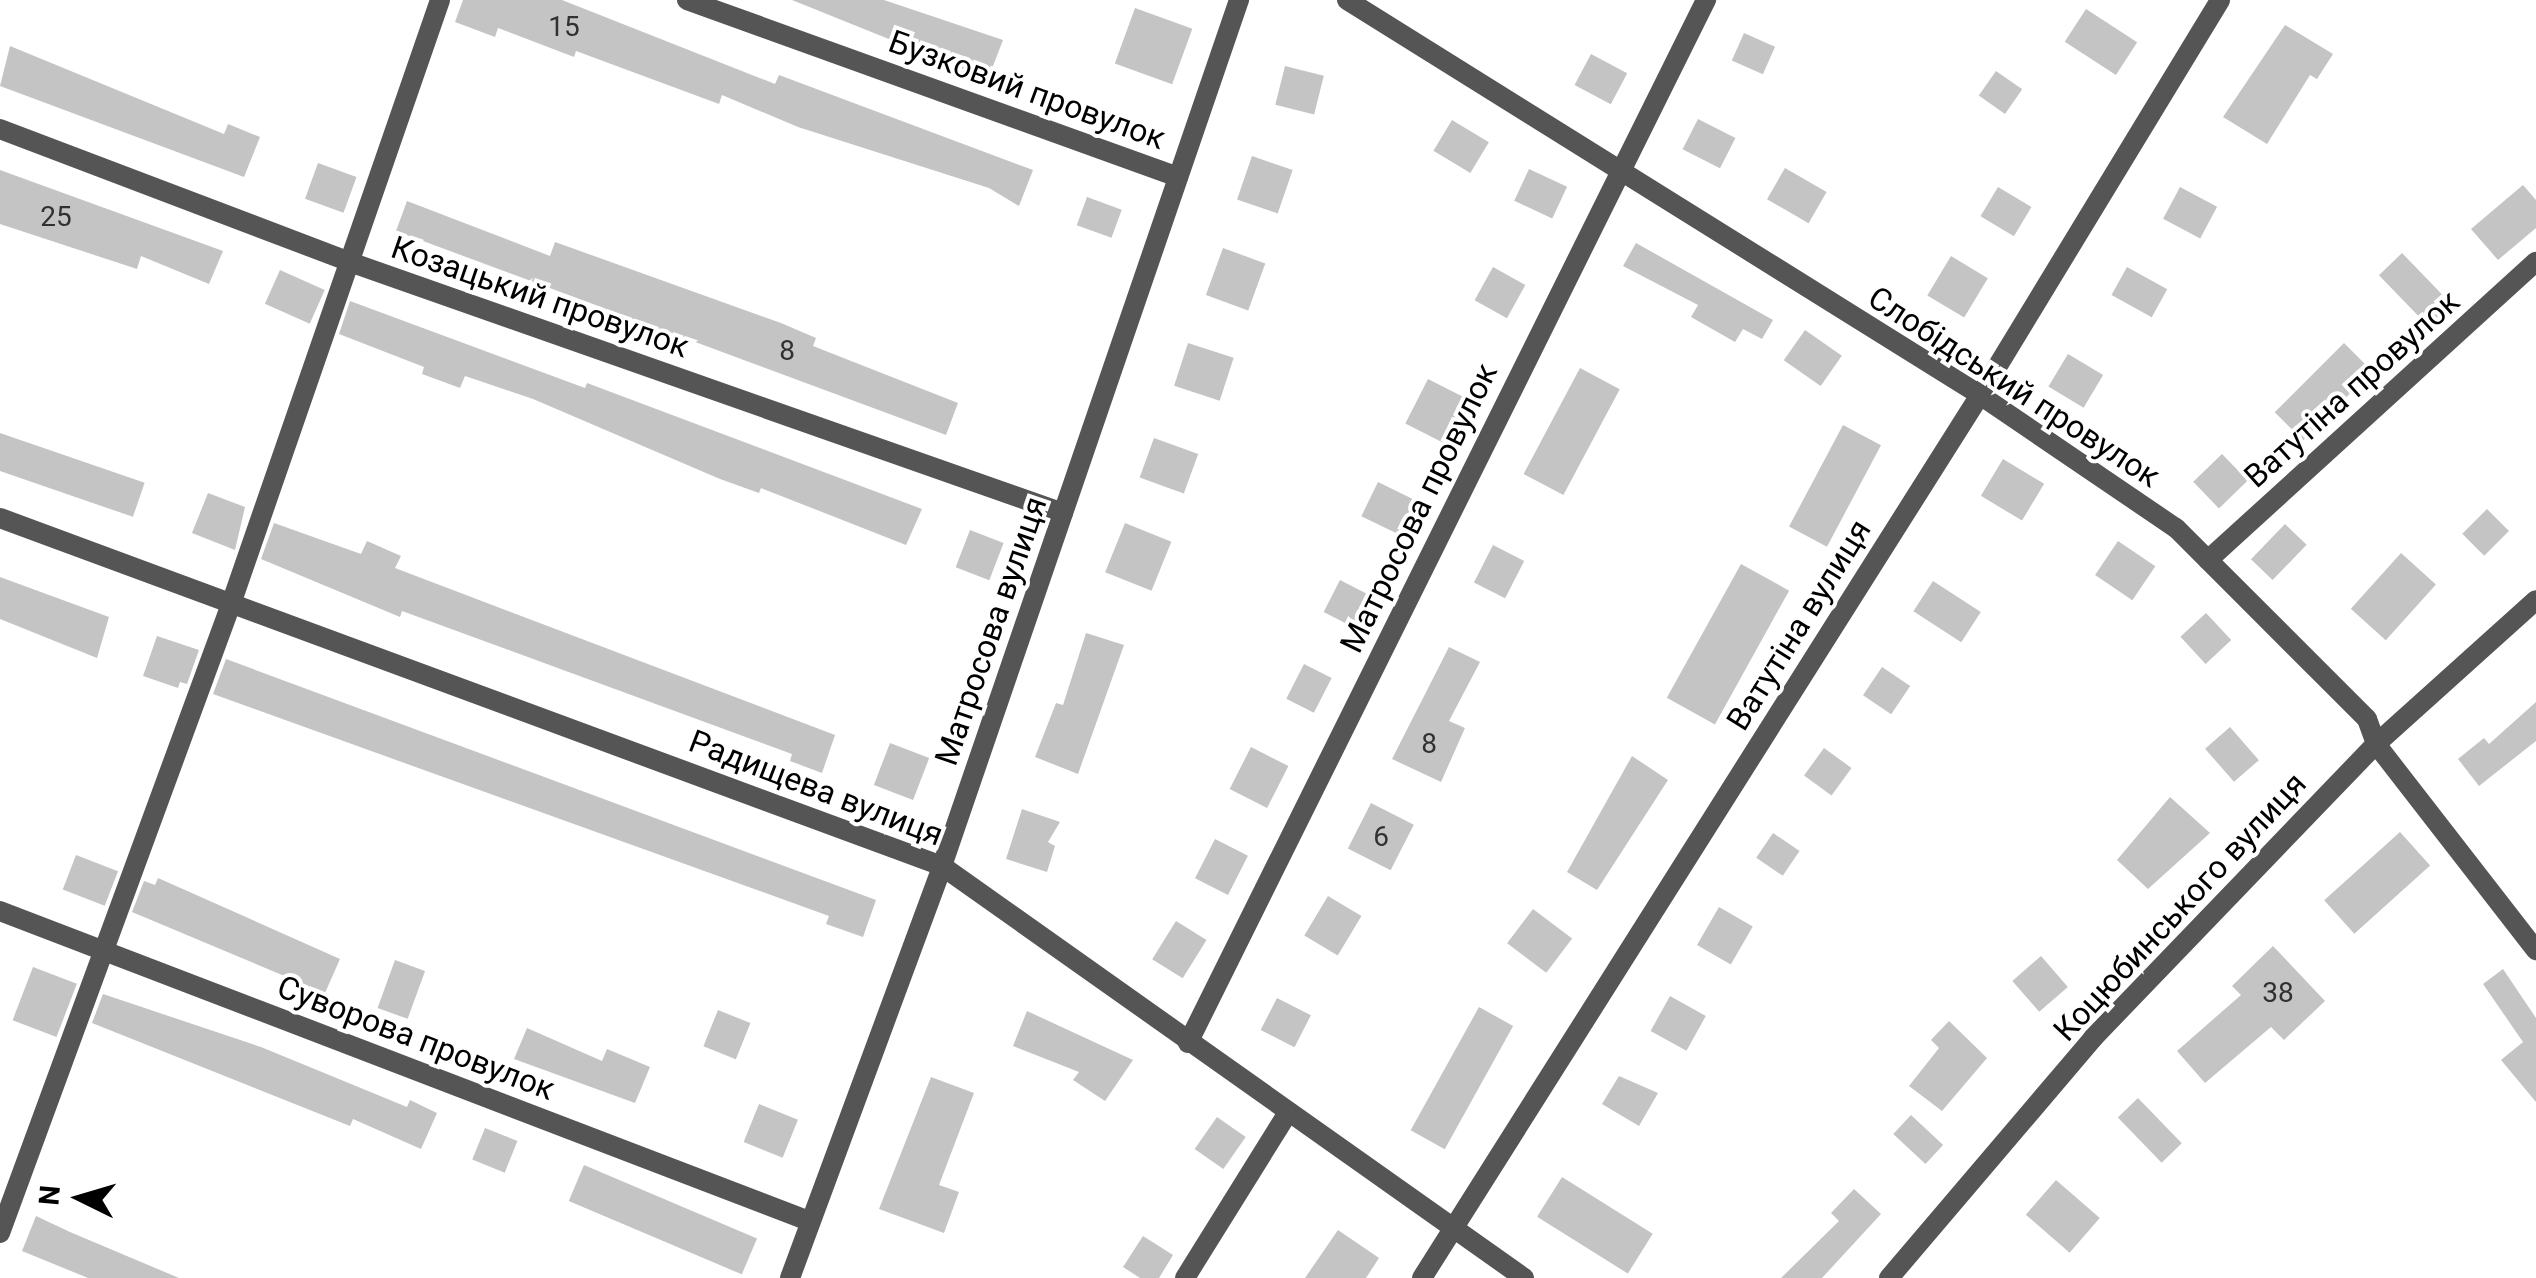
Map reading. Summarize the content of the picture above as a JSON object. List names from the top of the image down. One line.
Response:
{"streets":{"street":["Бузковий провулок","Козацький провулок","Слобідський провулок","Ватутіна провулок","Матросова провулок","Ватутіна вулиця","Матросова вулиця","Радищева вулиця","Коцюбинського вулиця","Суворова провулок"]},"crossings":[["Бузковий провулок","Матросова вулиця"],["Козацький провулок","Матросова вулиця"],["Слобідський провулок","Ватутіна провулок"],["Слобідський провулок","Матросова провулок"],["Слобідський провулок","Ватутіна вулиця"],["Слобідський провулок","Коцюбинського вулиця"],["Матросова провулок","Радищева вулиця"],["Ватутіна вулиця","Радищева вулиця"],["Матросова вулиця","Радищева вулиця"],["Матросова вулиця","Суворова провулок"]],"house_numbers":["15","25","8","8","6","38"],"north":"left"}
